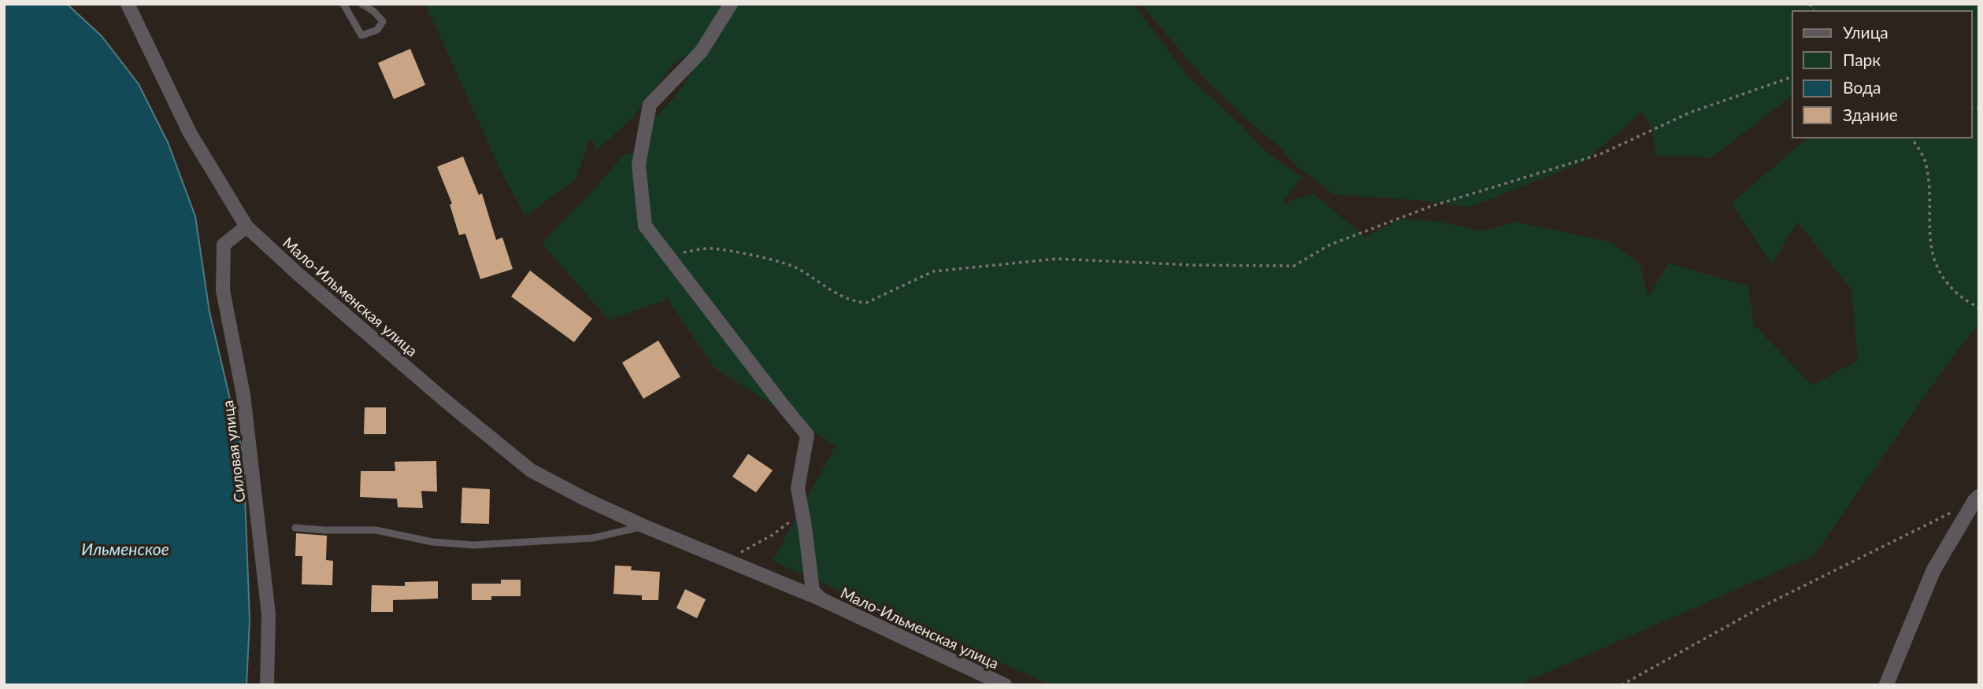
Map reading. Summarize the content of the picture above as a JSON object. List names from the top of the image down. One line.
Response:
{"streets":{"street":["Мало-Ильменская улица","Силовая улица"]},"crossings":[["Мало-Ильменская улица","Силовая улица"]],"water":["Ильменское"],"legend":["Улица","Парк","Вода","Здание"]}
